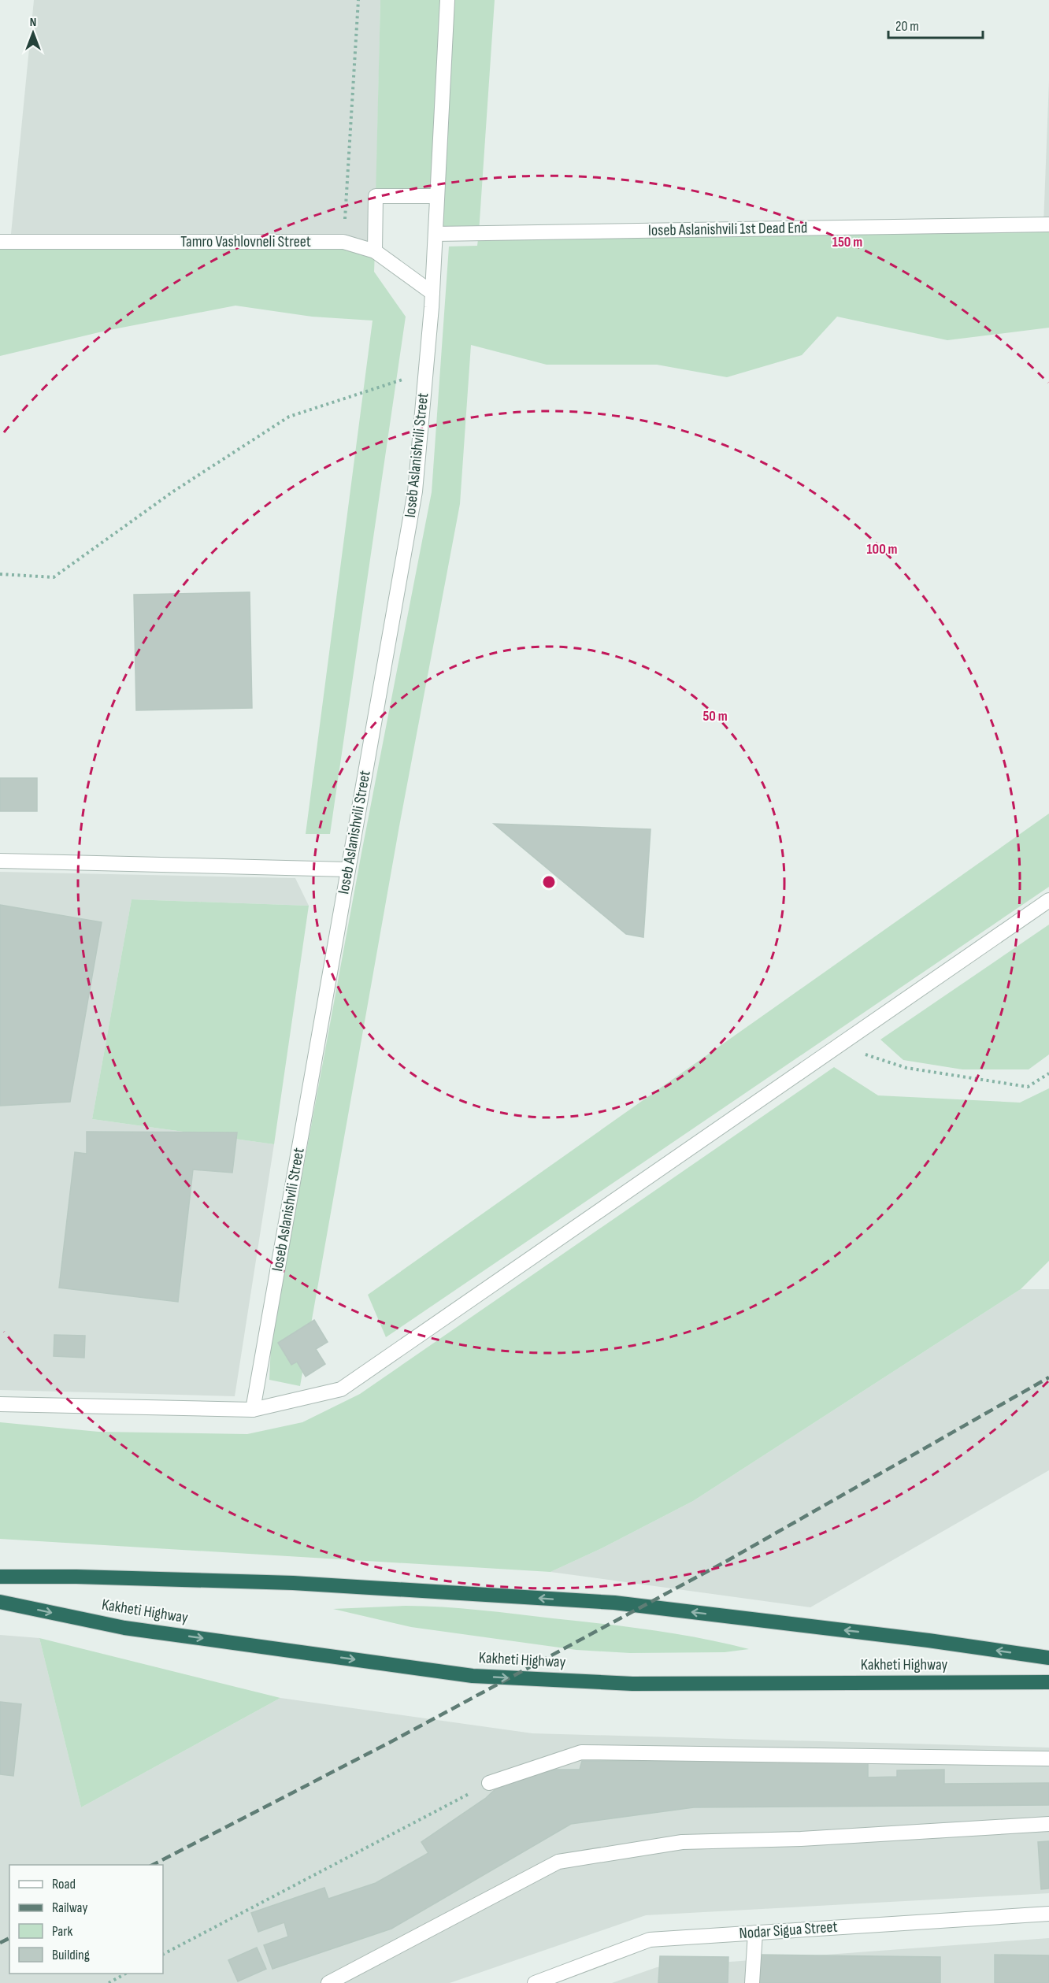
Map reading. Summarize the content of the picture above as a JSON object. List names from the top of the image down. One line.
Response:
{"streets":{"highway":["Kakheti Highway"],"street":["Ioseb Aslanishvili 1st Dead End","Tamro Vashlovneli Street","Ioseb Aslanishvili Street","Nodar Sigua Street"]},"crossings":[["Ioseb Aslanishvili 1st Dead End","Ioseb Aslanishvili Street"],["Tamro Vashlovneli Street","Ioseb Aslanishvili Street"]],"legend":["Road","Railway","Park","Building"],"scale_bar":"20 m","north":"top","rings":["150 m","100 m","50 m"]}
